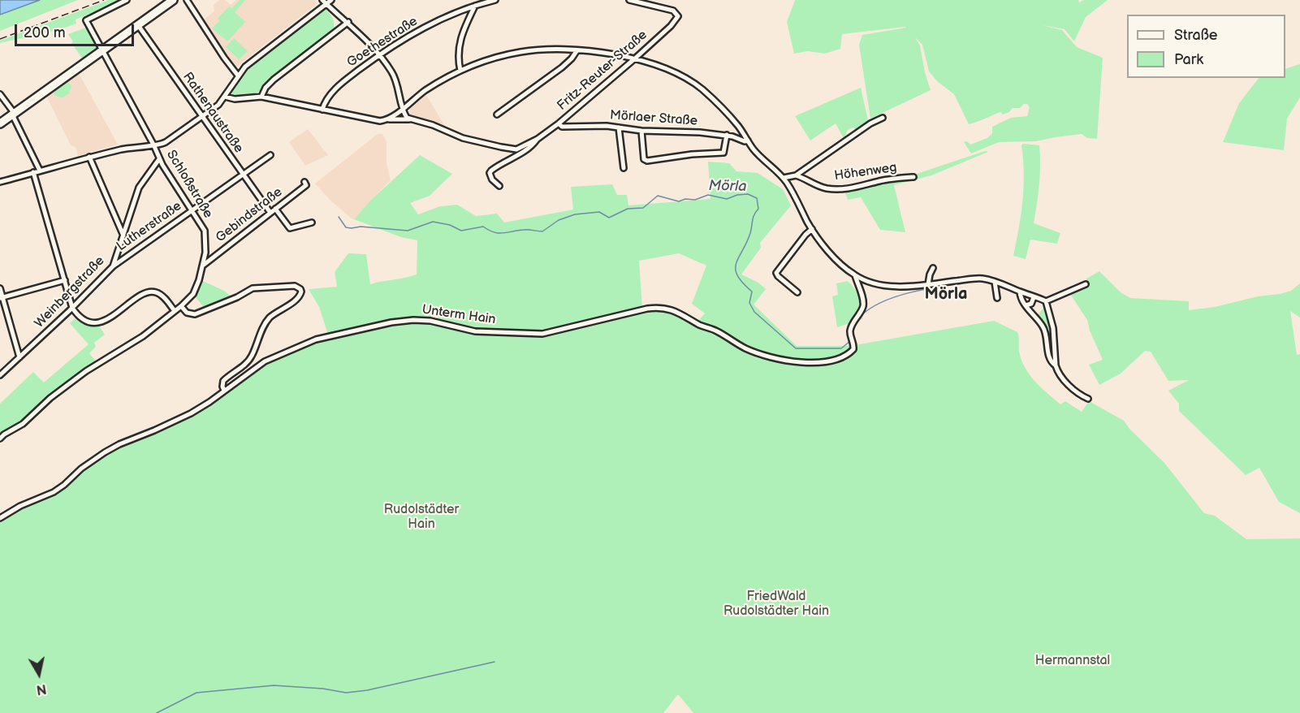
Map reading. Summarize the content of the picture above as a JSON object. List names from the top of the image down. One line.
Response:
{"streets":{"street":["Goethestraße","Fritz-Reuter-Straße","Rathenaustraße","Mörlaer Straße","Höhenweg","Schloßstraße","Gebindstraße","Lutherstraße","Weinbergstraße","Unterm Hain"]},"crossings":[["Fritz-Reuter-Straße","Mörlaer Straße"],["Rathenaustraße","Gebindstraße"],["Rathenaustraße","Lutherstraße"],["Schloßstraße","Gebindstraße"],["Schloßstraße","Lutherstraße"],["Schloßstraße","Weinbergstraße"],["Lutherstraße","Weinbergstraße"]],"districts":["Mörla"],"water":["Mörla"],"parks":["Rudolstädter Hain","FriedWald Rudolstädter Hain","Hermannstal"],"legend":["Straße","Park"],"scale_bar":"200 m","north":"bottom"}
